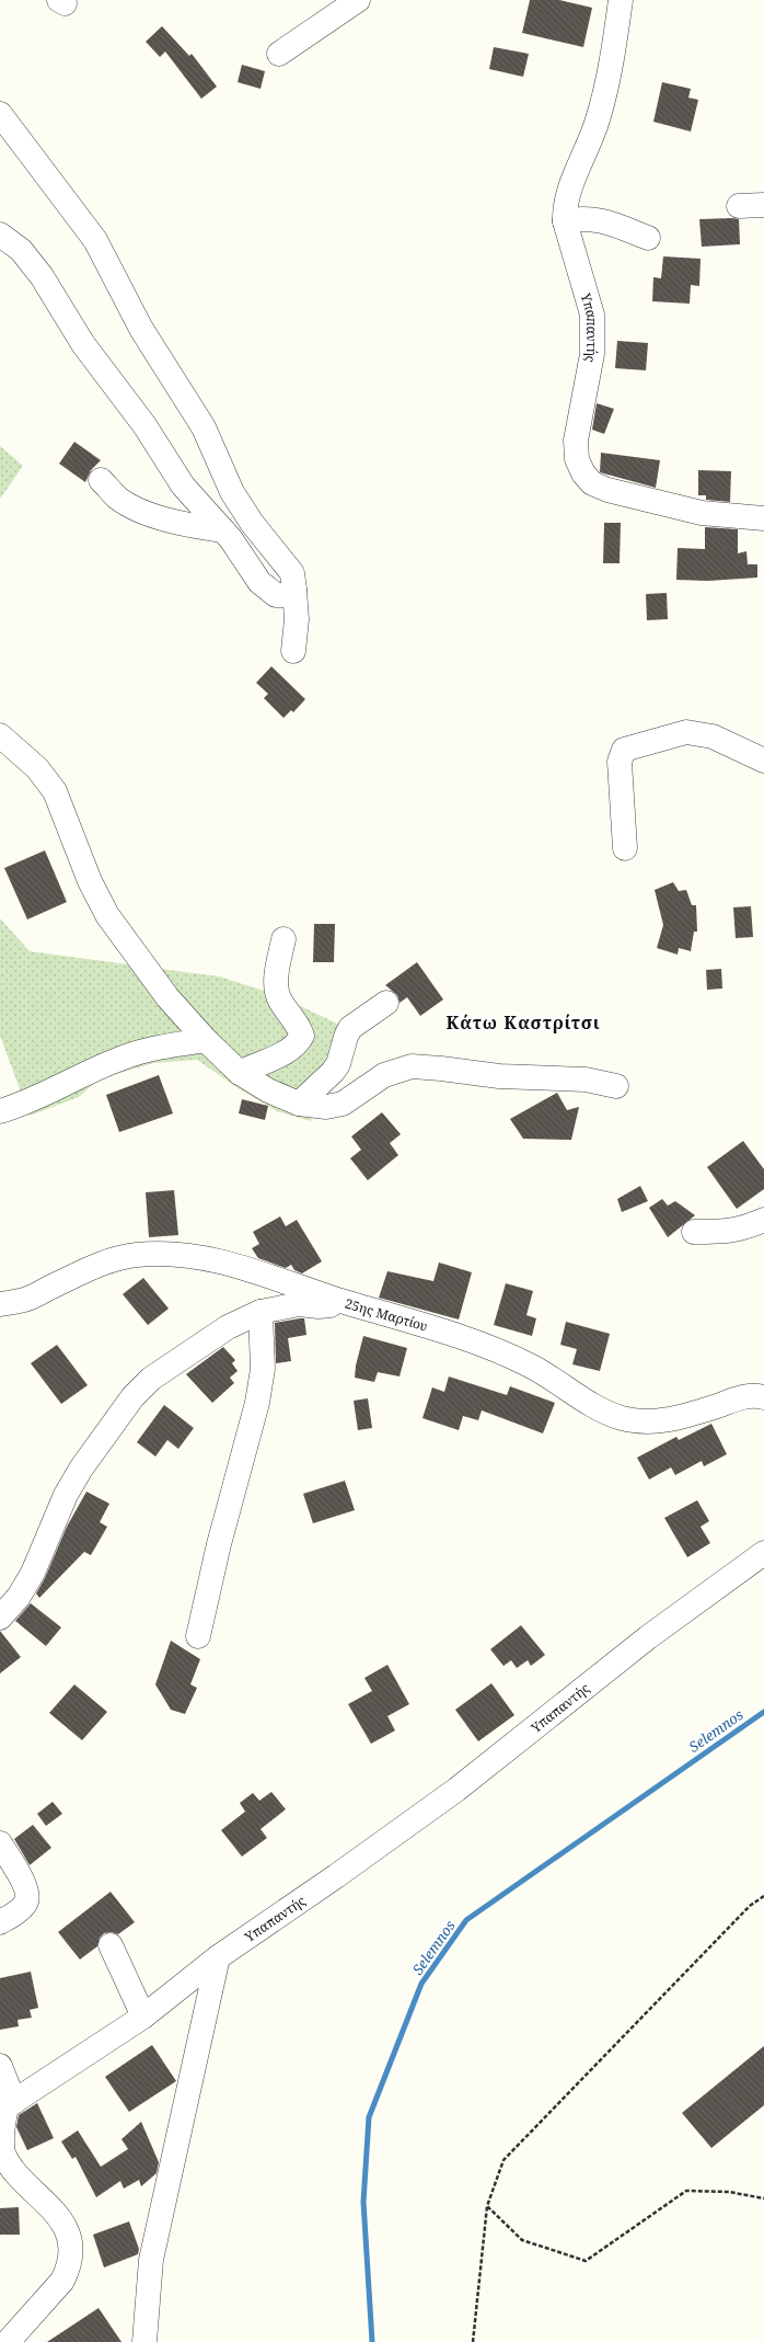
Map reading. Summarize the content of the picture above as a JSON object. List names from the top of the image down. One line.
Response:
{"streets":{"street":["Υπαπαντής","25ης Μαρτίου"]},"districts":["Κάτω Καστρίτσι"],"water":["Selemnos"]}
